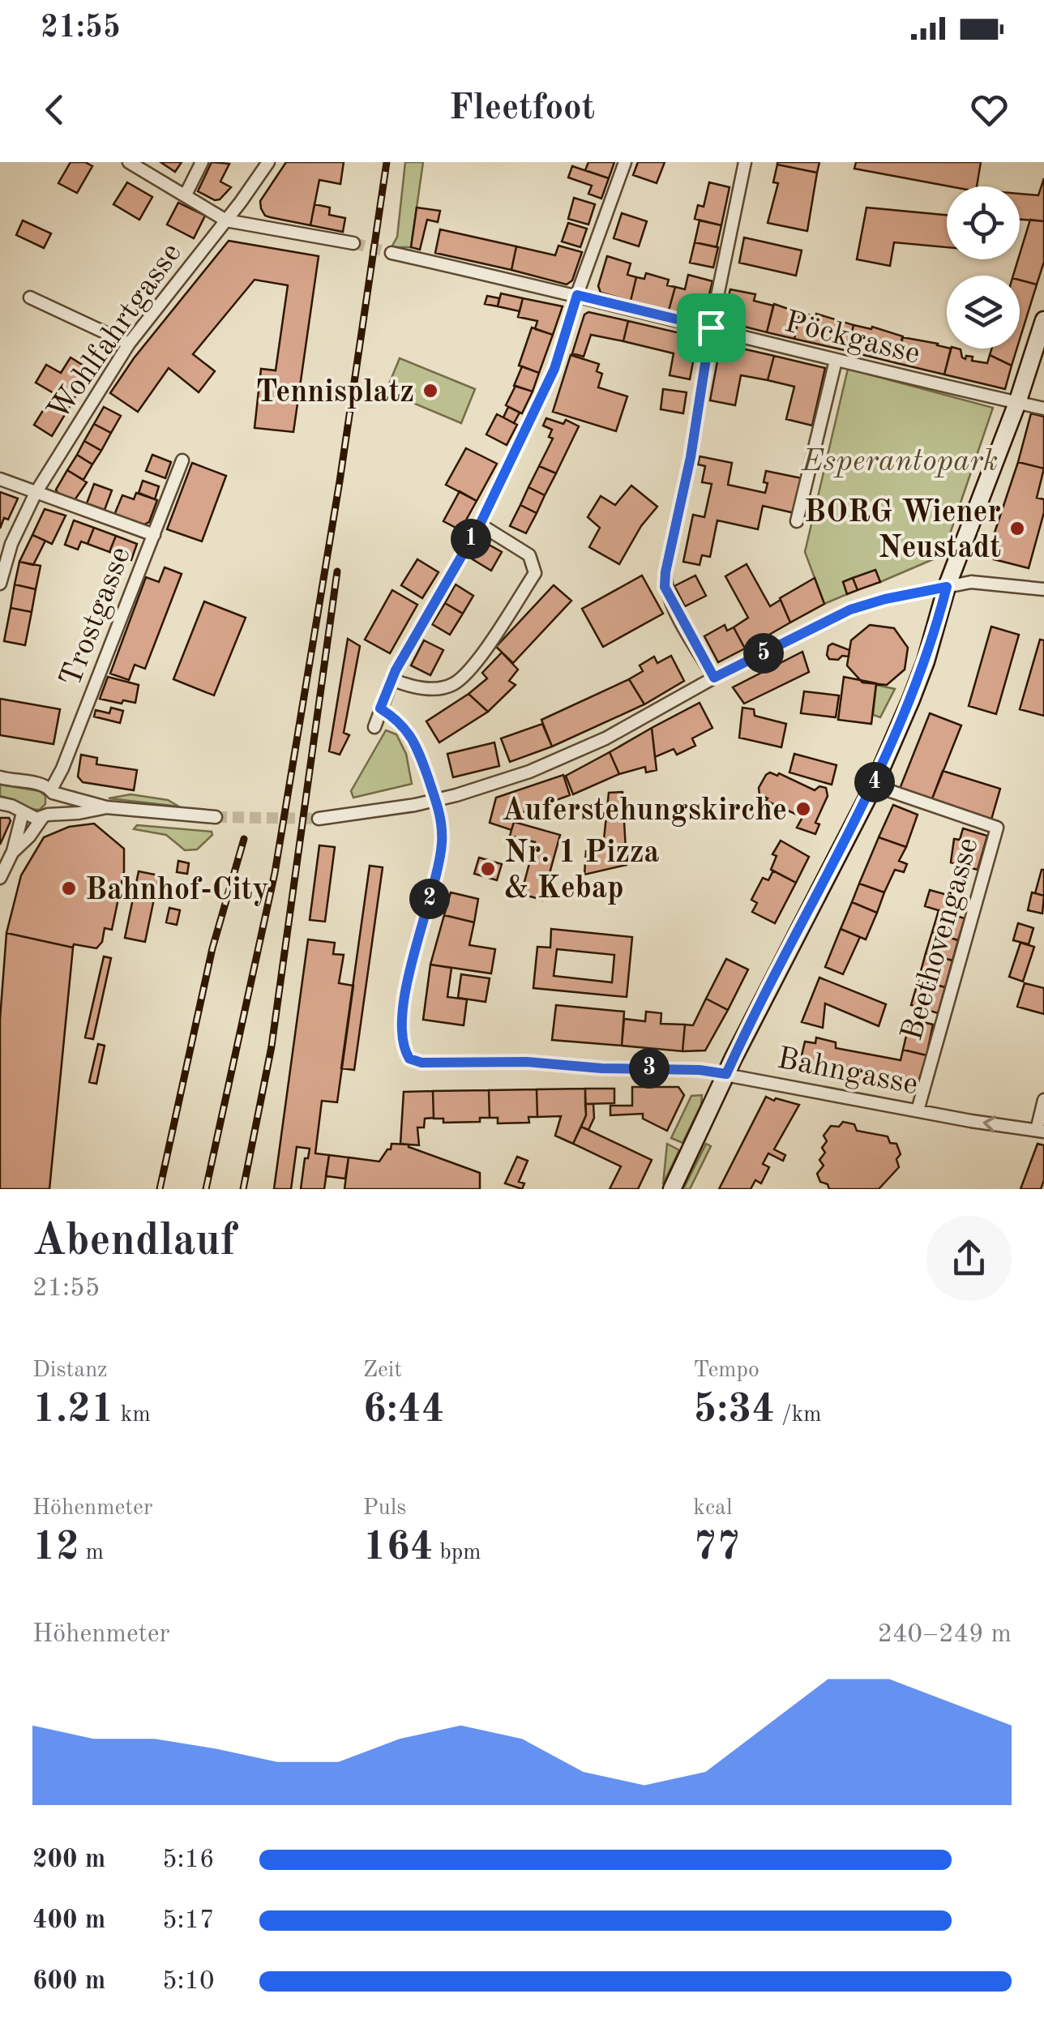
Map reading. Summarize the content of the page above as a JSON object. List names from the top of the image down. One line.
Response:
{"streets":{"street":["Wohlfahrtgasse","Pöckgasse","Trostgasse","Beethovengasse","Bahngasse"]},"crossings":[["Beethovengasse","Bahngasse"]],"parks":["Esperantopark"],"places":["Tennisplatz","BORG Wiener Neustadt","Auferstehungskirche","Nr. 1 Pizza & Kebap","Bahnhof-City"],"page":{"status":"21:55","header":"Fleetfoot","pins":["1","5","4","2","3"],"heading":["Abendlauf","21:55"],"stats":[["Distanz","1.21 km"],["Zeit","6:44"],["Tempo","5:34 /km"],["Höhenmeter","12 m"],["Puls","164 bpm"],["kcal","77"]],"chart":["Höhenmeter","240–249 m"],"list":[{"name":"200 m","note":"5:16"},{"name":"400 m","note":"5:17"},{"name":"600 m","note":"5:10"}]}}
